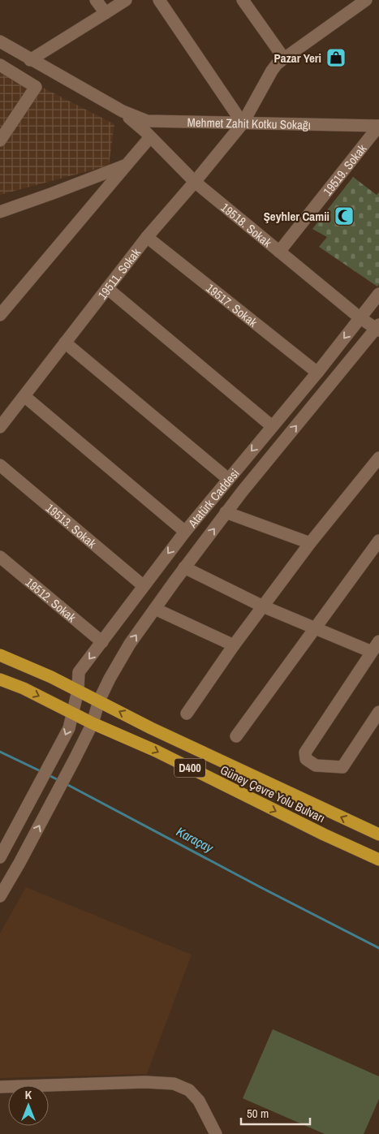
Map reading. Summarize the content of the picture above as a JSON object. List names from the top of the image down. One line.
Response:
{"streets":{"highway":["D400","Güney Çevre Yolu Bulvarı"],"street":["Mehmet Zahit Kotku Sokağı","19519. Sokak","19518. Sokak","19511. Sokak","19517. Sokak","Atatürk Caddesi","19513. Sokak","19512. Sokak"]},"crossings":[["Mehmet Zahit Kotku Sokağı","19519. Sokak"],["Mehmet Zahit Kotku Sokağı","19518. Sokak"],["Mehmet Zahit Kotku Sokağı","19511. Sokak"],["19519. Sokak","19518. Sokak"],["19518. Sokak","19511. Sokak"],["19518. Sokak","Atatürk Caddesi"],["19511. Sokak","19517. Sokak"],["19517. Sokak","Atatürk Caddesi"],["Atatürk Caddesi","19513. Sokak"],["Atatürk Caddesi","19512. Sokak"],["Atatürk Caddesi","Güney Çevre Yolu Bulvarı"]],"water":["Karaçay"],"places":{"shop":["Pazar Yeri"],"mosque":["Şeyhler Camii"]},"scale_bar":"50 m","north":"top"}
